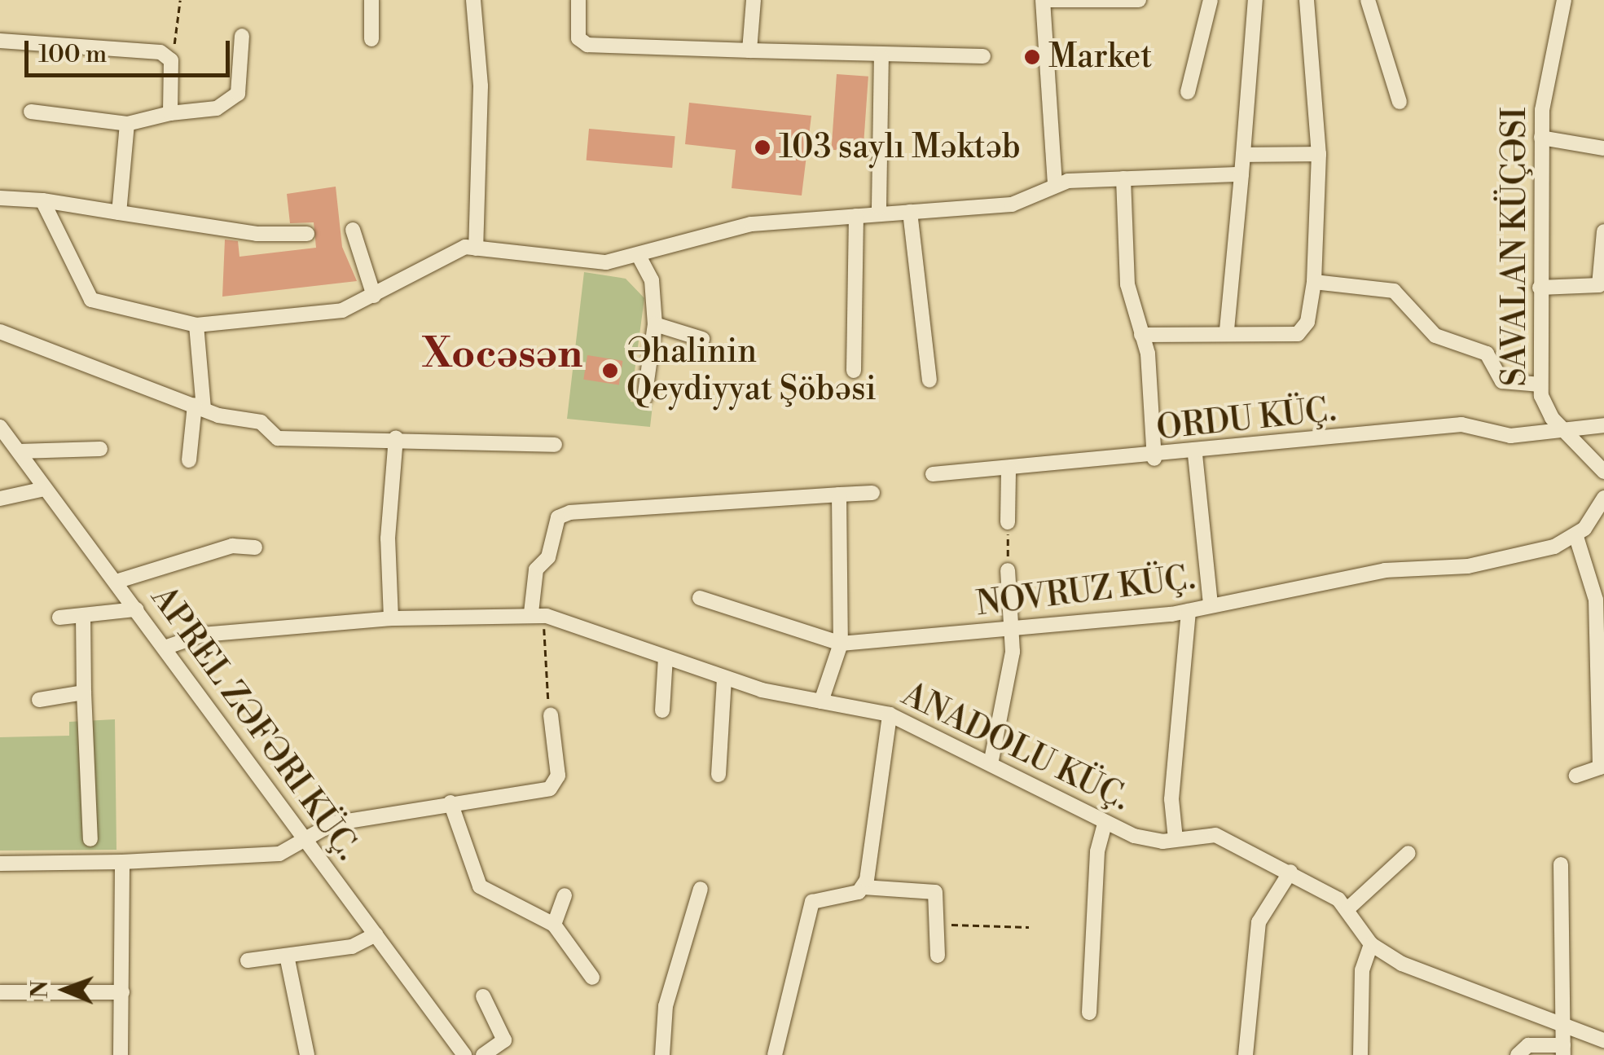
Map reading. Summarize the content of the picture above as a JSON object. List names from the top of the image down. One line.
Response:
{"streets":{"street":["SAVALAN KÜÇƏSI","ORDU KÜÇ.","NOVRUZ KÜÇ.","APREL ZƏFƏRI KÜÇ.","ANADOLU KÜÇ."]},"crossings":[["SAVALAN KÜÇƏSI","ORDU KÜÇ."],["APREL ZƏFƏRI KÜÇ.","ANADOLU KÜÇ."]],"districts":["Xocəsən"],"places":["Market","103 saylı Məktəb","Əhalinin Qeydiyyat Şöbəsi"],"scale_bar":"100 m","north":"left"}
